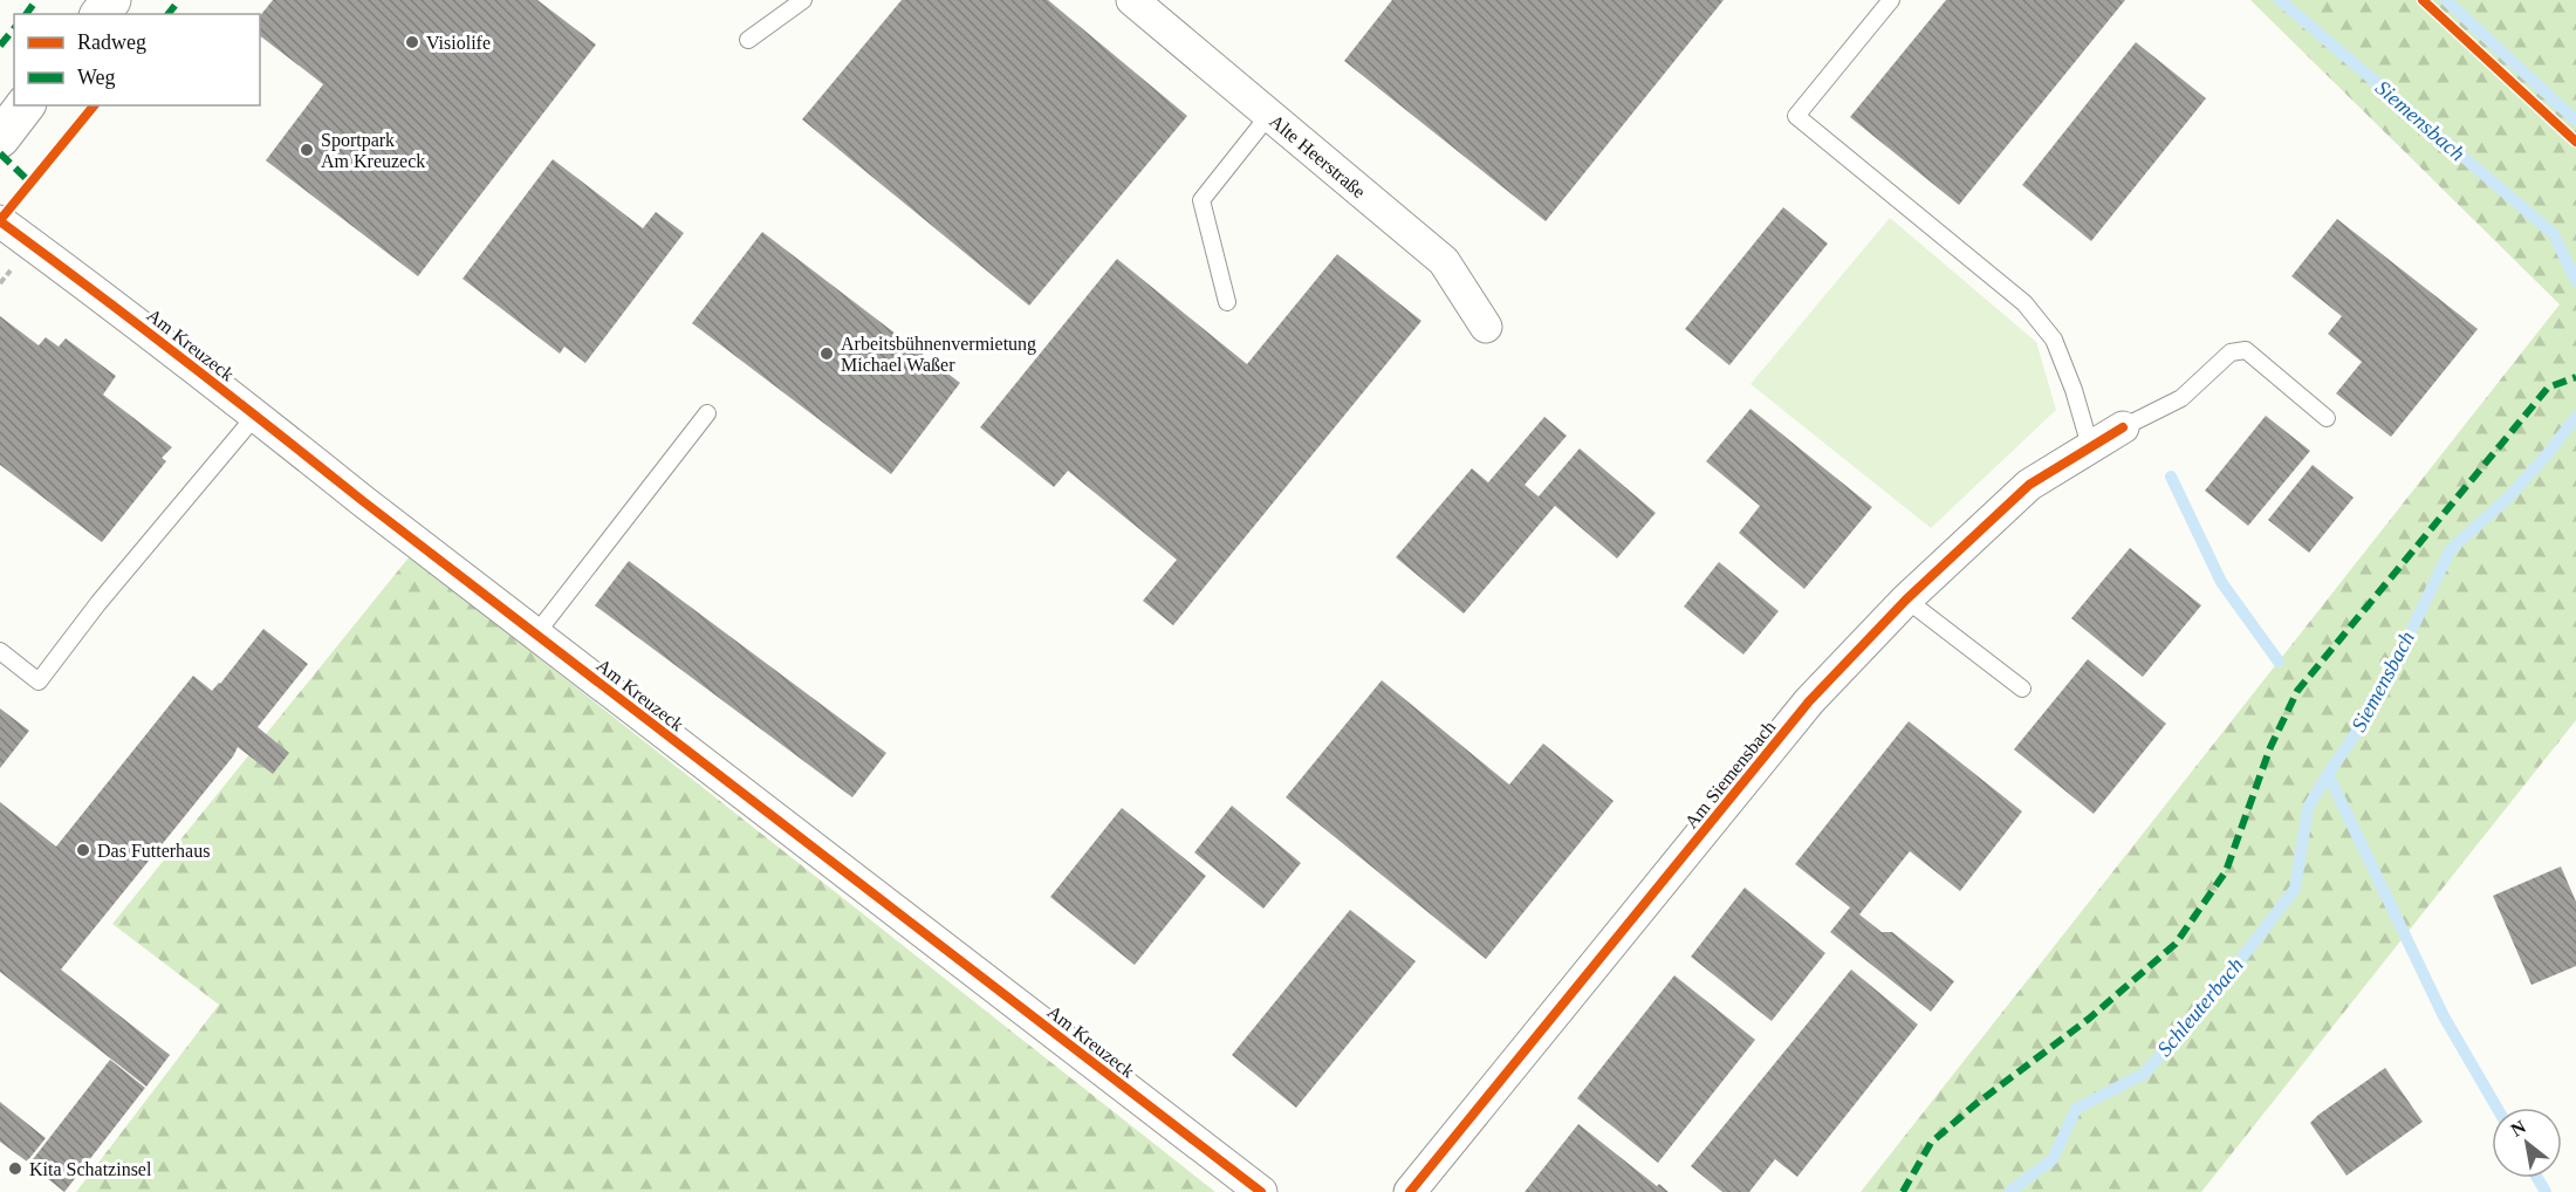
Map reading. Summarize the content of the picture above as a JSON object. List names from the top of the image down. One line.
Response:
{"streets":{"street":["Alte Heerstraße","Am Kreuzeck","Am Siemensbach"]},"water":["Siemensbach","Schleuterbach"],"places":["Visiolife","Sportpark Am Kreuzeck","Arbeitsbühnenvermietung Michael Waßer","Das Futterhaus","Kita Schatzinsel"],"legend":["Radweg","Weg"],"north":"top left"}
